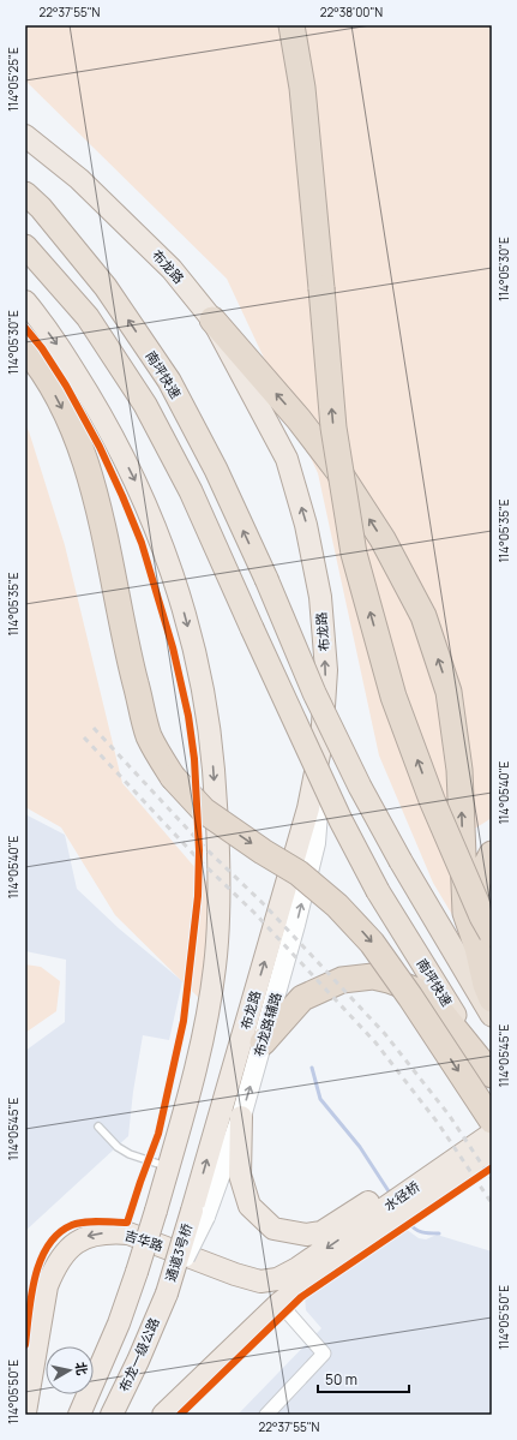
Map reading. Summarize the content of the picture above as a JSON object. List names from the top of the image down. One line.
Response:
{"streets":{"highway":["南坪快速"],"main road":["布龙路","布龙路辅路","水径桥","吉华路","通道3号桥","布龙一级公路"]},"crossings":[["布龙路","布龙路辅路"],["布龙路","通道3号桥"],["布龙路辅路","通道3号桥"],["水径桥","吉华路"],["通道3号桥","布龙一级公路"]],"one_way":["布龙路辅路"],"scale_bar":"50 m","north":"right","coordinates":["22°37'55\"N","22°38'00\"N","114°05'25\"E","114°05'30\"E","114°05'35\"E","114°05'40\"E","114°05'45\"E","114°05'50\"E"]}
